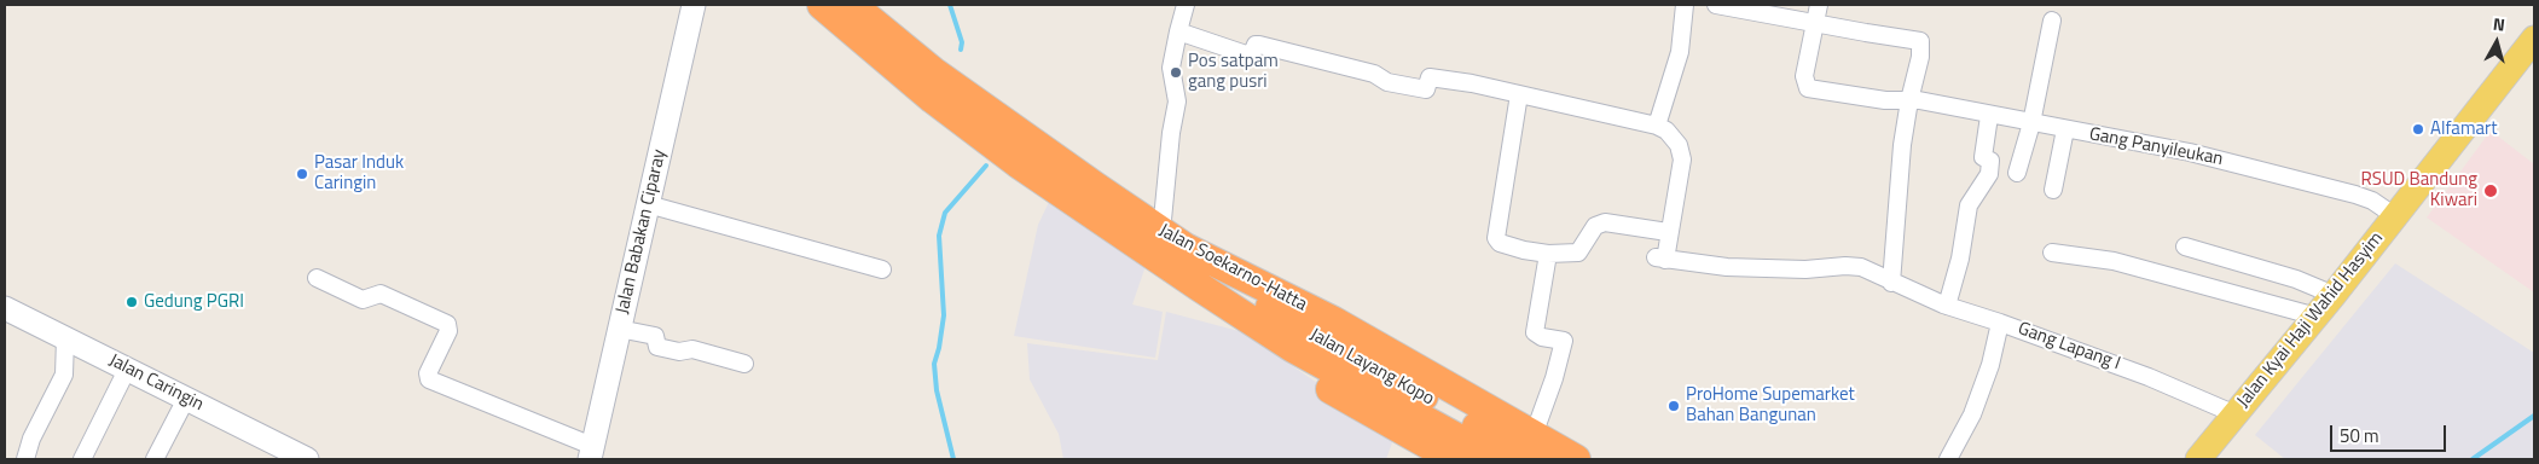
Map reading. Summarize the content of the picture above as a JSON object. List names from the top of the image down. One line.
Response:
{"streets":{"highway":["Jalan Soekarno-Hatta","Jalan Layang Kopo"],"main road":["Jalan Kyai Haji Wahid Hasyim"],"street":["Gang Panyileukan","Jalan Babakan Ciparay","Gang Lapang I","Jalan Caringin"]},"crossings":[["Gang Panyileukan","Jalan Kyai Haji Wahid Hasyim"],["Jalan Soekarno-Hatta","Jalan Layang Kopo"],["Jalan Kyai Haji Wahid Hasyim","Gang Lapang I"]],"places":["Pos satpam gang pusri","Alfamart","Pasar Induk Caringin","RSUD Bandung Kiwari","Gedung PGRI","ProHome Supemarket Bahan Bangunan"],"scale_bar":"50 m","north":"top"}
